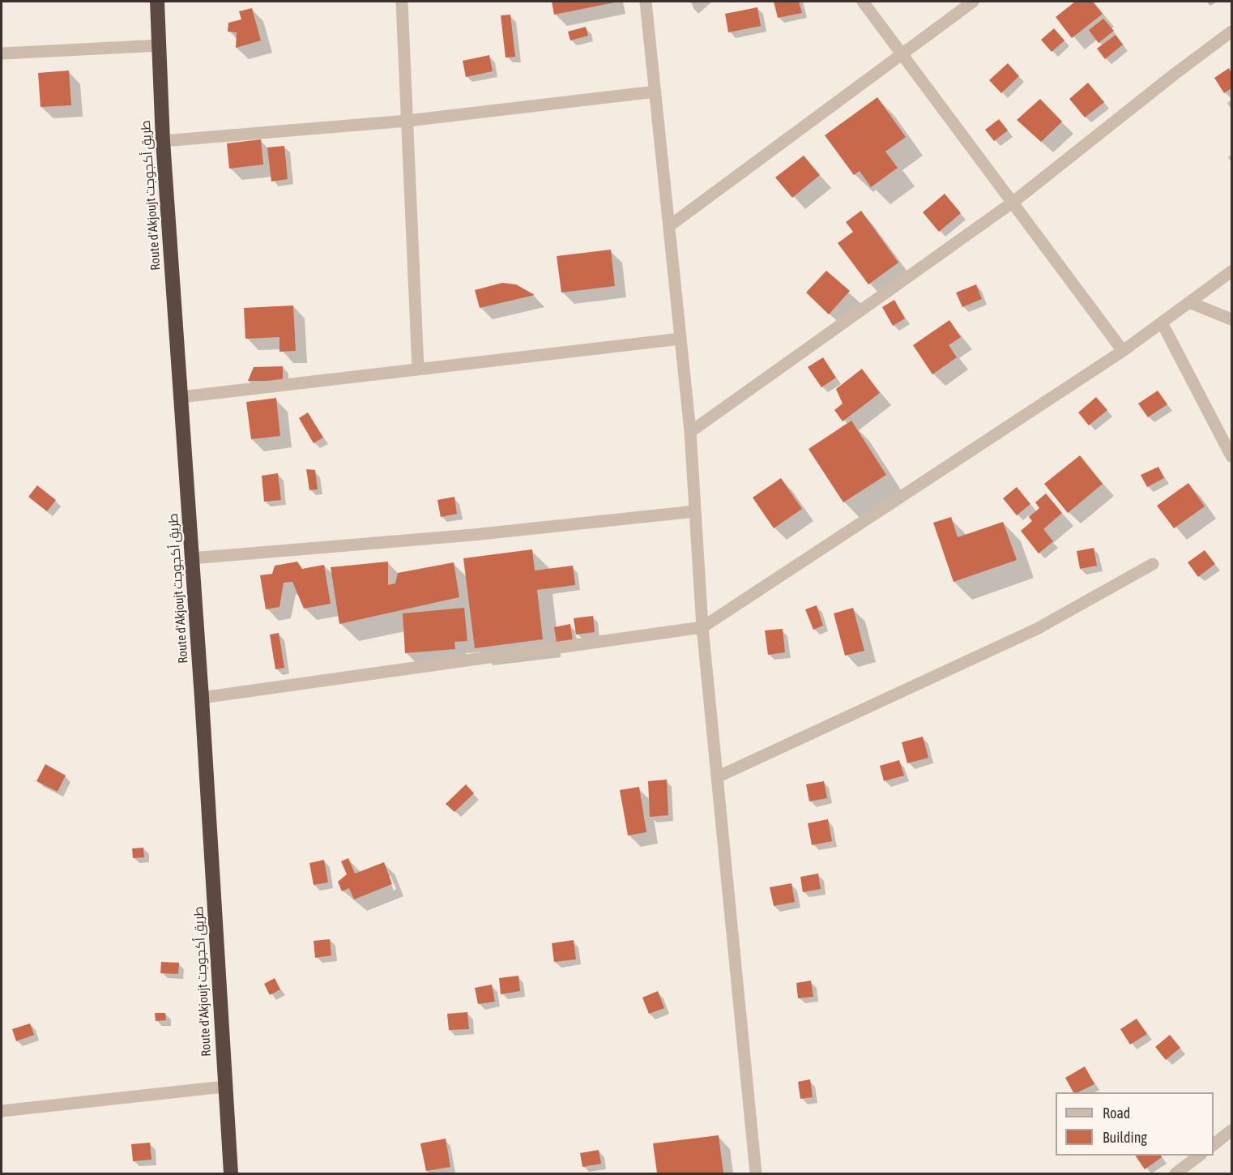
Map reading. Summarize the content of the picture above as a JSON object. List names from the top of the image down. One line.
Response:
{"streets":{"highway":["Route d'Akjoujt طريق أكجوجت"]},"legend":["Road","Building"]}
